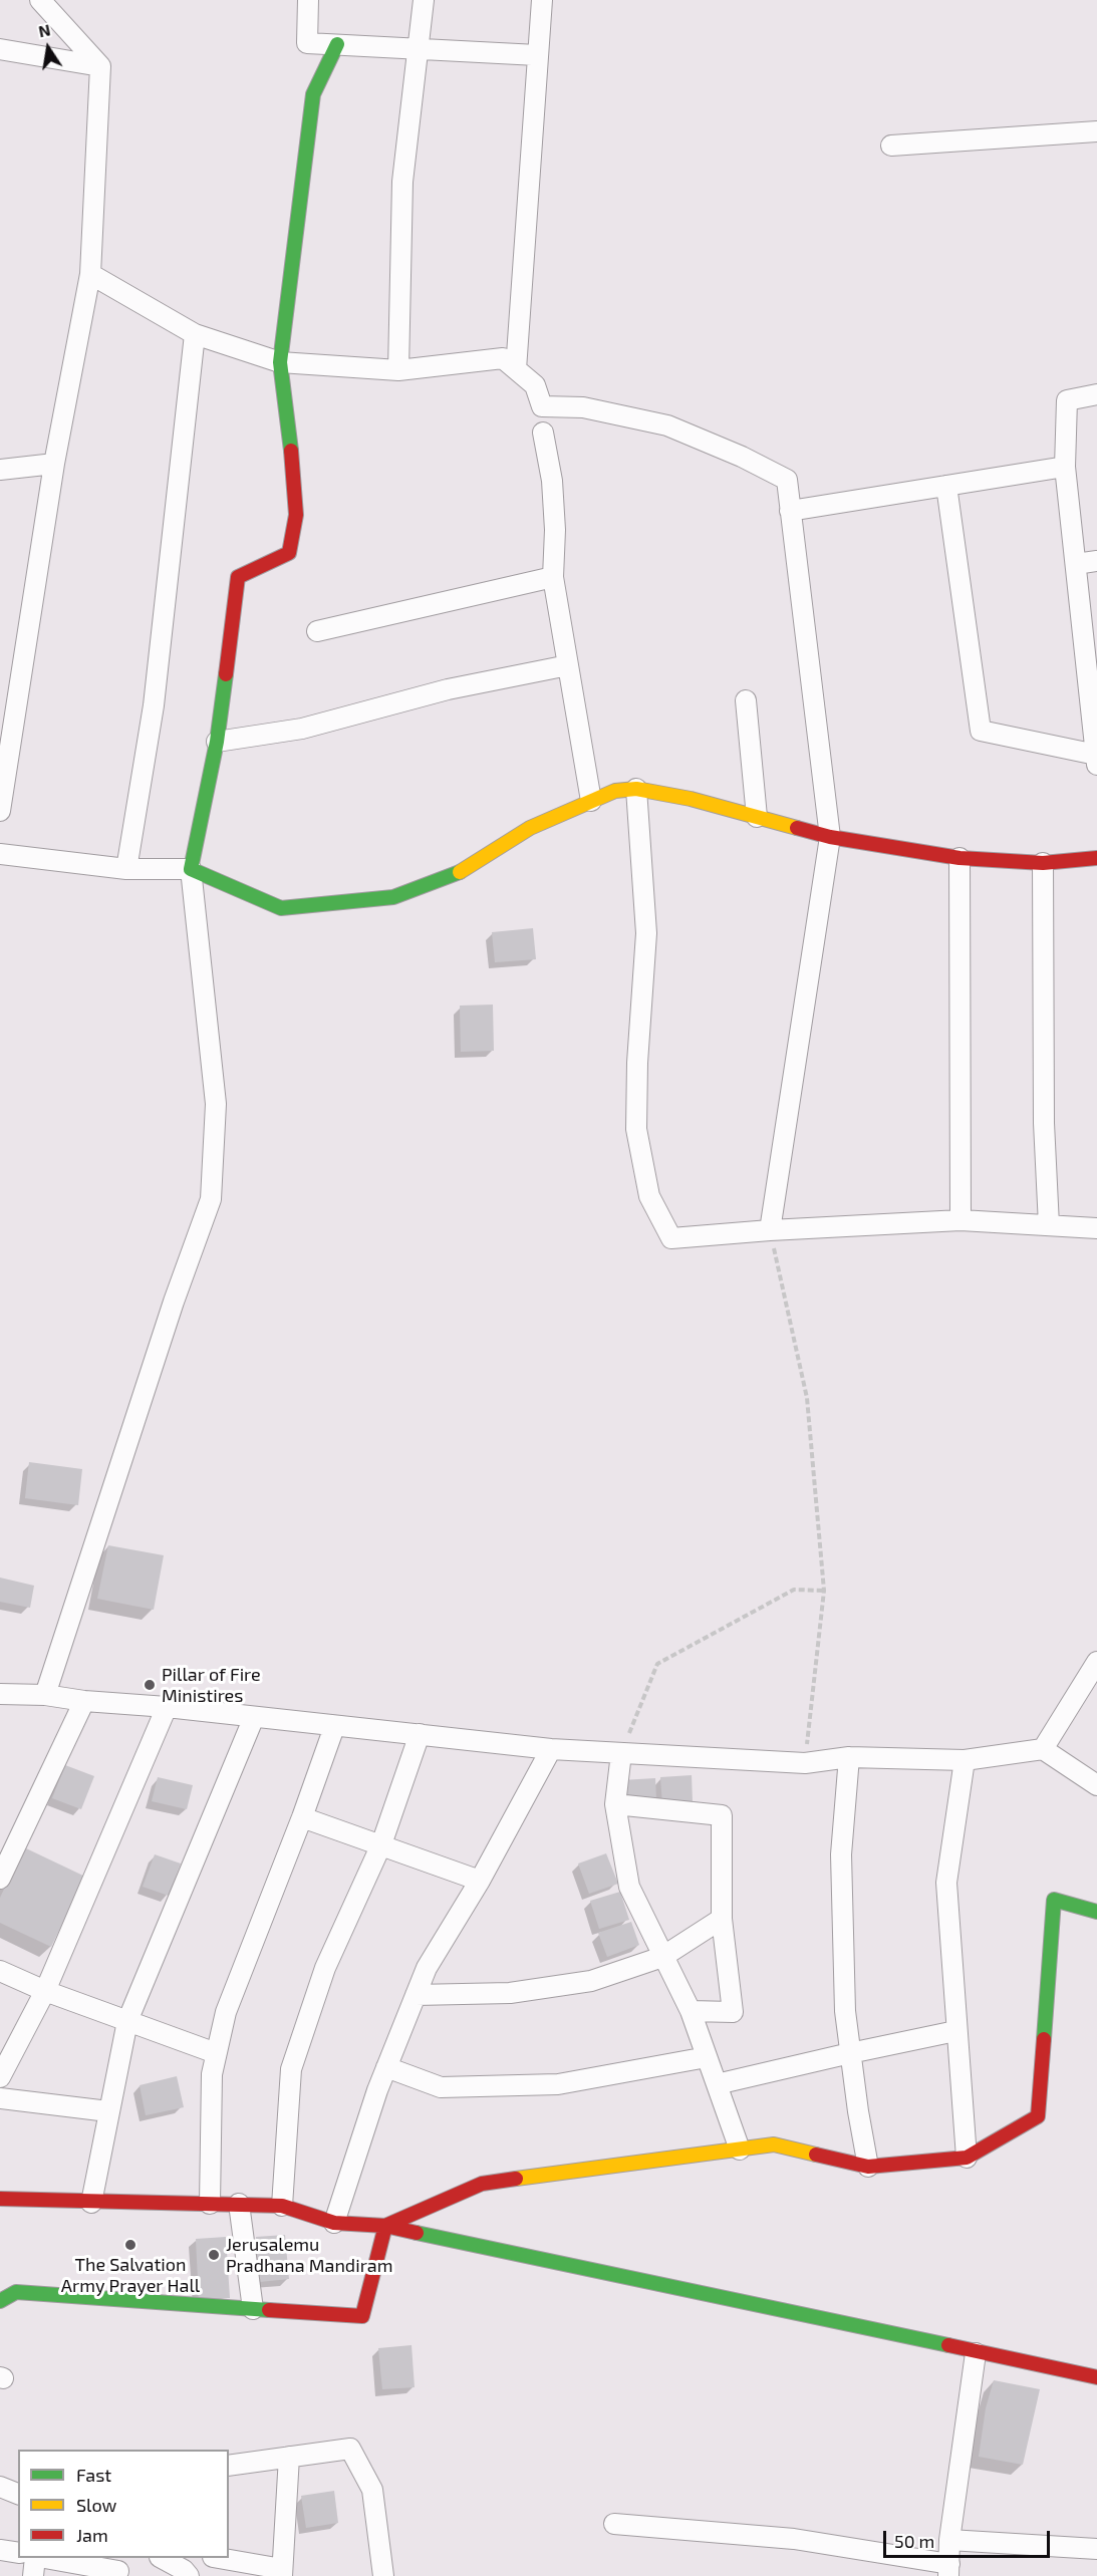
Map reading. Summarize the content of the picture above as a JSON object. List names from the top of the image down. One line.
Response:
{"places":["Pillar of Fire Ministires","The Salvation Army Prayer Hall","Jerusalemu Pradhana Mandiram"],"legend":["Fast","Slow","Jam"],"scale_bar":"50 m","north":"top"}
